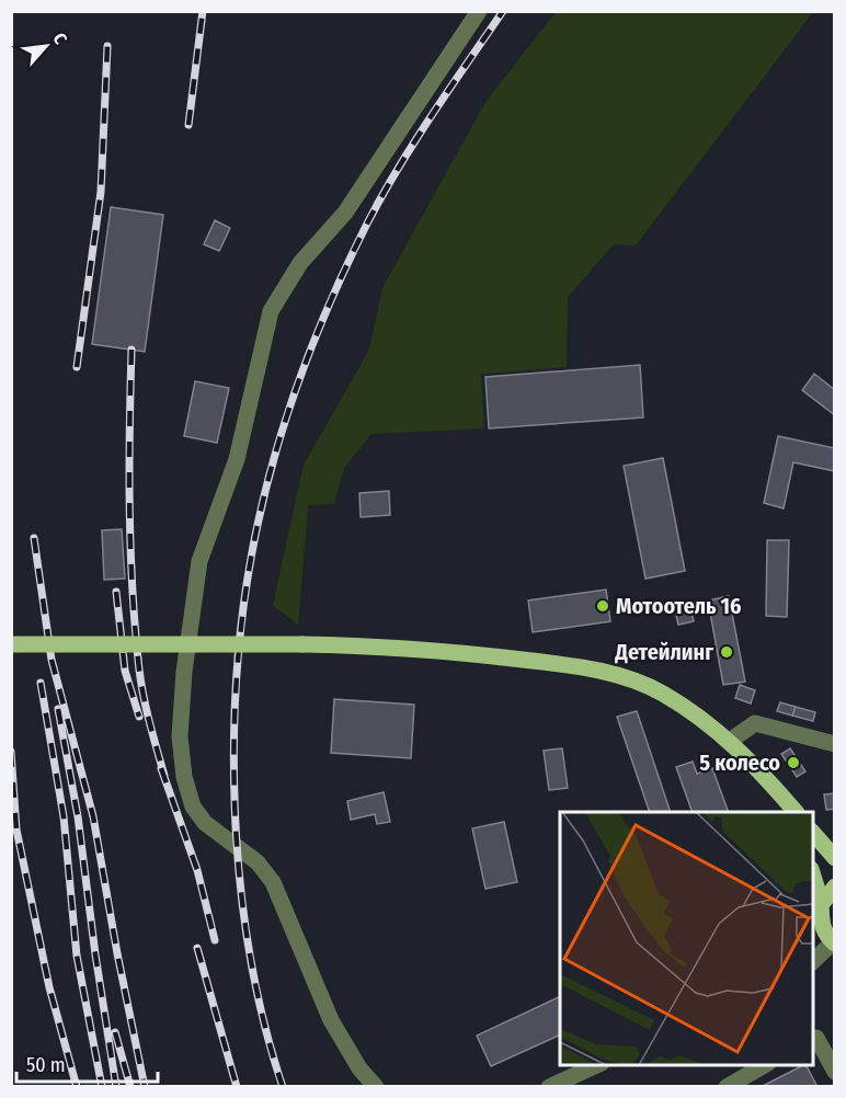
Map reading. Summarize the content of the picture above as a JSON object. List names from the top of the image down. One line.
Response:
{"places":["Мотоотель 16","Детейлинг","5 колесо"],"scale_bar":"50 m","north":"top right"}
